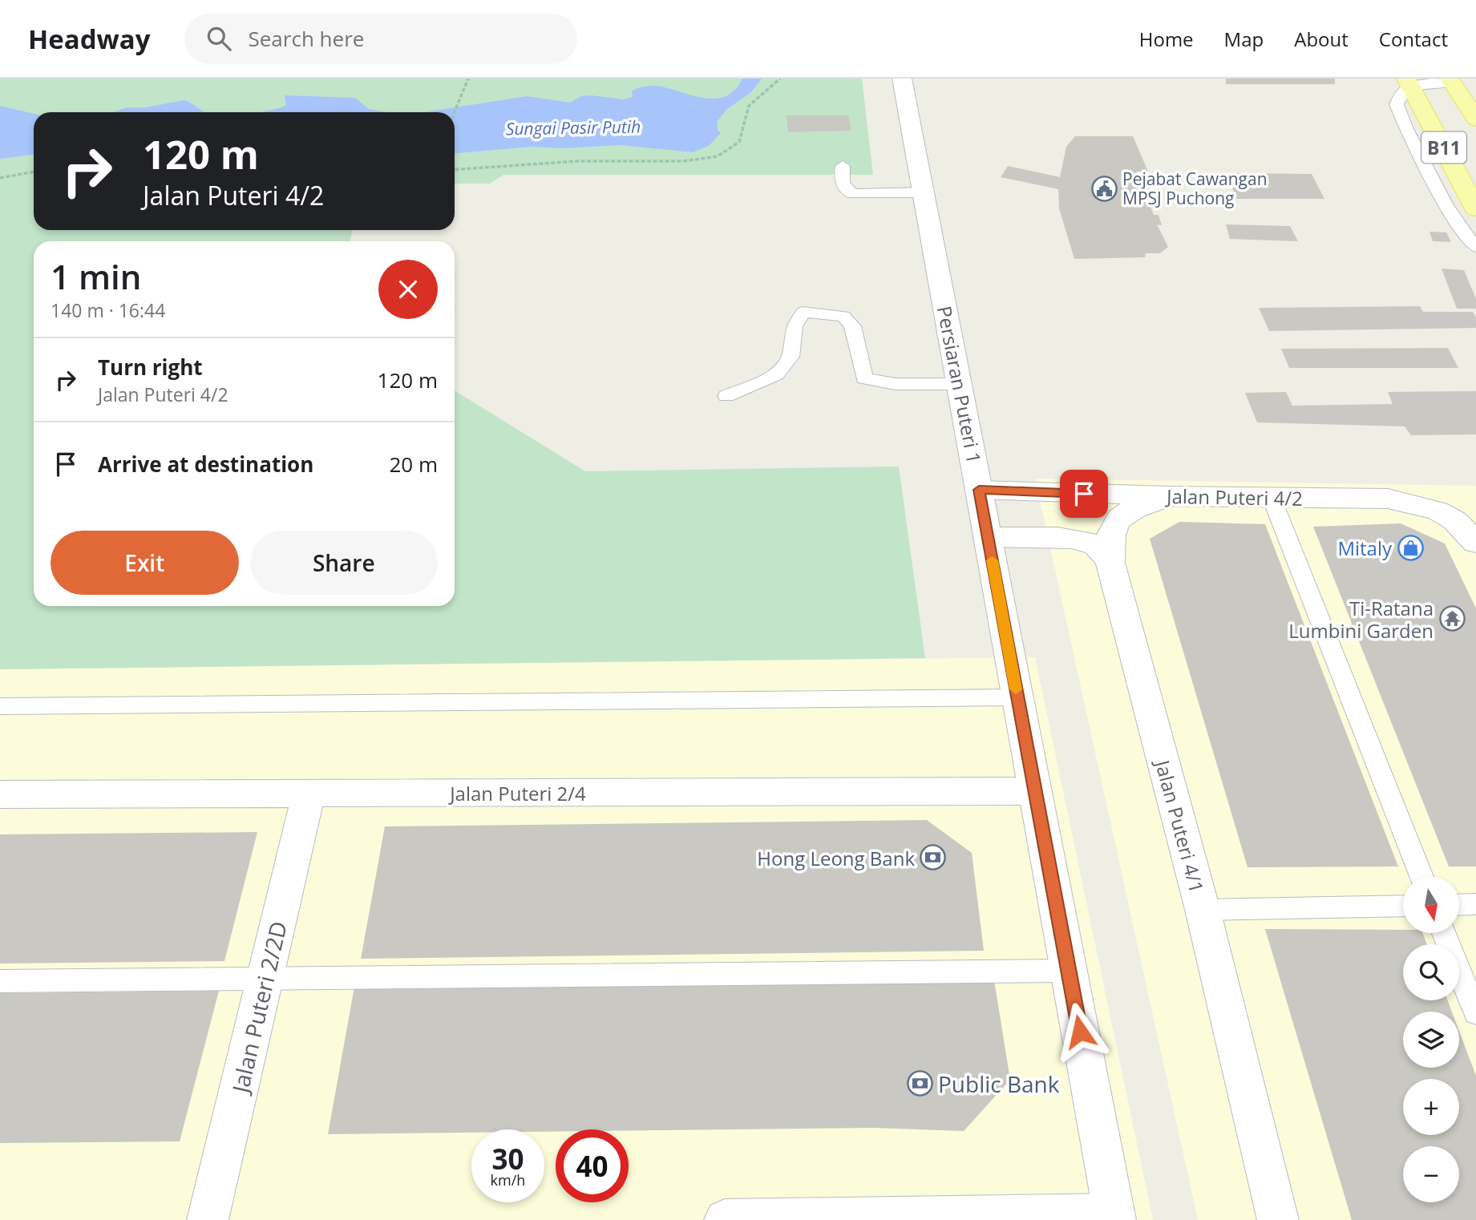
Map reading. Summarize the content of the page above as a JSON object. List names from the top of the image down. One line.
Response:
{"streets":{"main road":["B11"],"street":["Persiaran Puteri 1","Jalan Puteri 4/2","Jalan Puteri 2/4","Jalan Puteri 4/1","Jalan Puteri 2/2D"]},"crossings":[["Persiaran Puteri 1","Jalan Puteri 4/2"],["Persiaran Puteri 1","Jalan Puteri 2/4"],["Persiaran Puteri 1","Jalan Puteri 4/1"],["Jalan Puteri 2/4","Jalan Puteri 2/2D"]],"water":["Sungai Pasir Putih"],"places":{"public building":["Pejabat Cawangan MPSJ Puchong"],"shop":["Mitaly"],"temple":["Ti-Ratana Lumbini Garden"],"bank":["Hong Leong Bank","Public Bank"]},"north":"bottom","page":{"header":"Headway","search":"Search here","nav":["Home","Map","About","Contact"],"turn":["120 m","Jalan Puteri 4/2"],"heading":["1 min","140 m · 16:44"],"list":[{"name":"Turn right","note":"Jalan Puteri 4/2","value":"120 m"},{"name":"Arrive at destination","value":"20 m"}],"buttons":["Exit","Share"],"map_buttons":["+","−"],"speed":"30 km/h","limit":"40"}}
